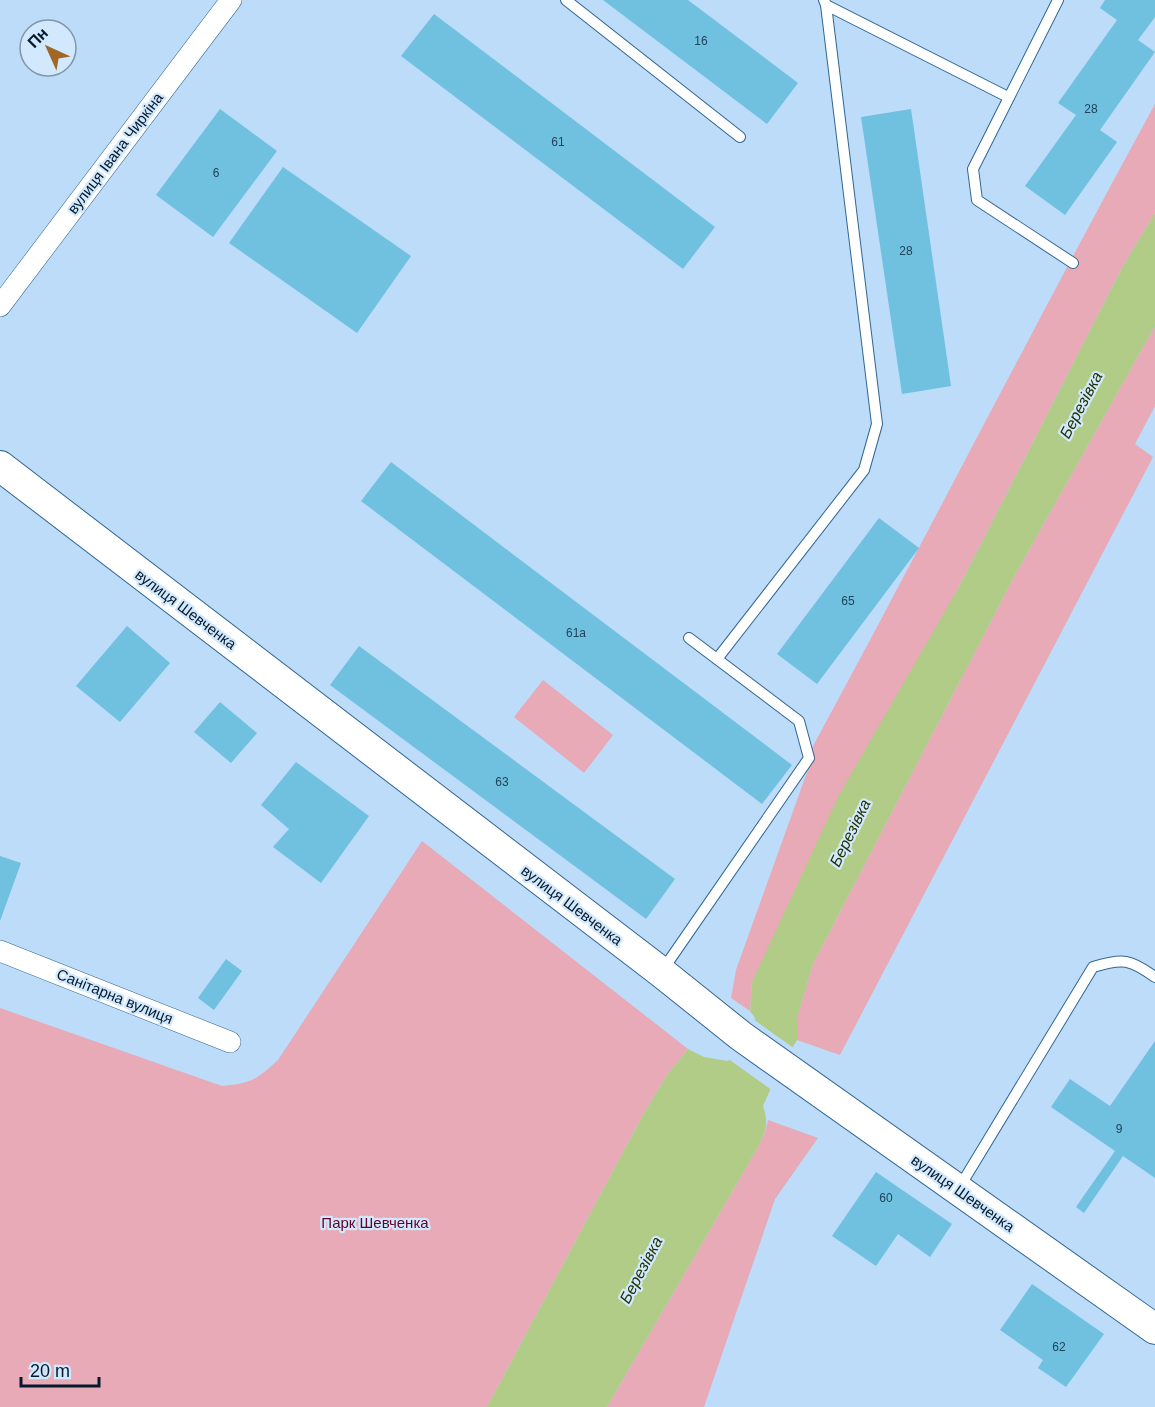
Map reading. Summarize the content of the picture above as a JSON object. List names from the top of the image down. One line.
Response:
{"streets":{"main road":["вулиця Шевченка"],"street":["вулиця Івана Чиркіна","Санітарна вулиця"]},"water":["Березівка"],"parks":["Парк Шевченка"],"house_numbers":["16","28","61","6","28","65","61а","63","9","60","62"],"scale_bar":"20 m","north":"top left"}
